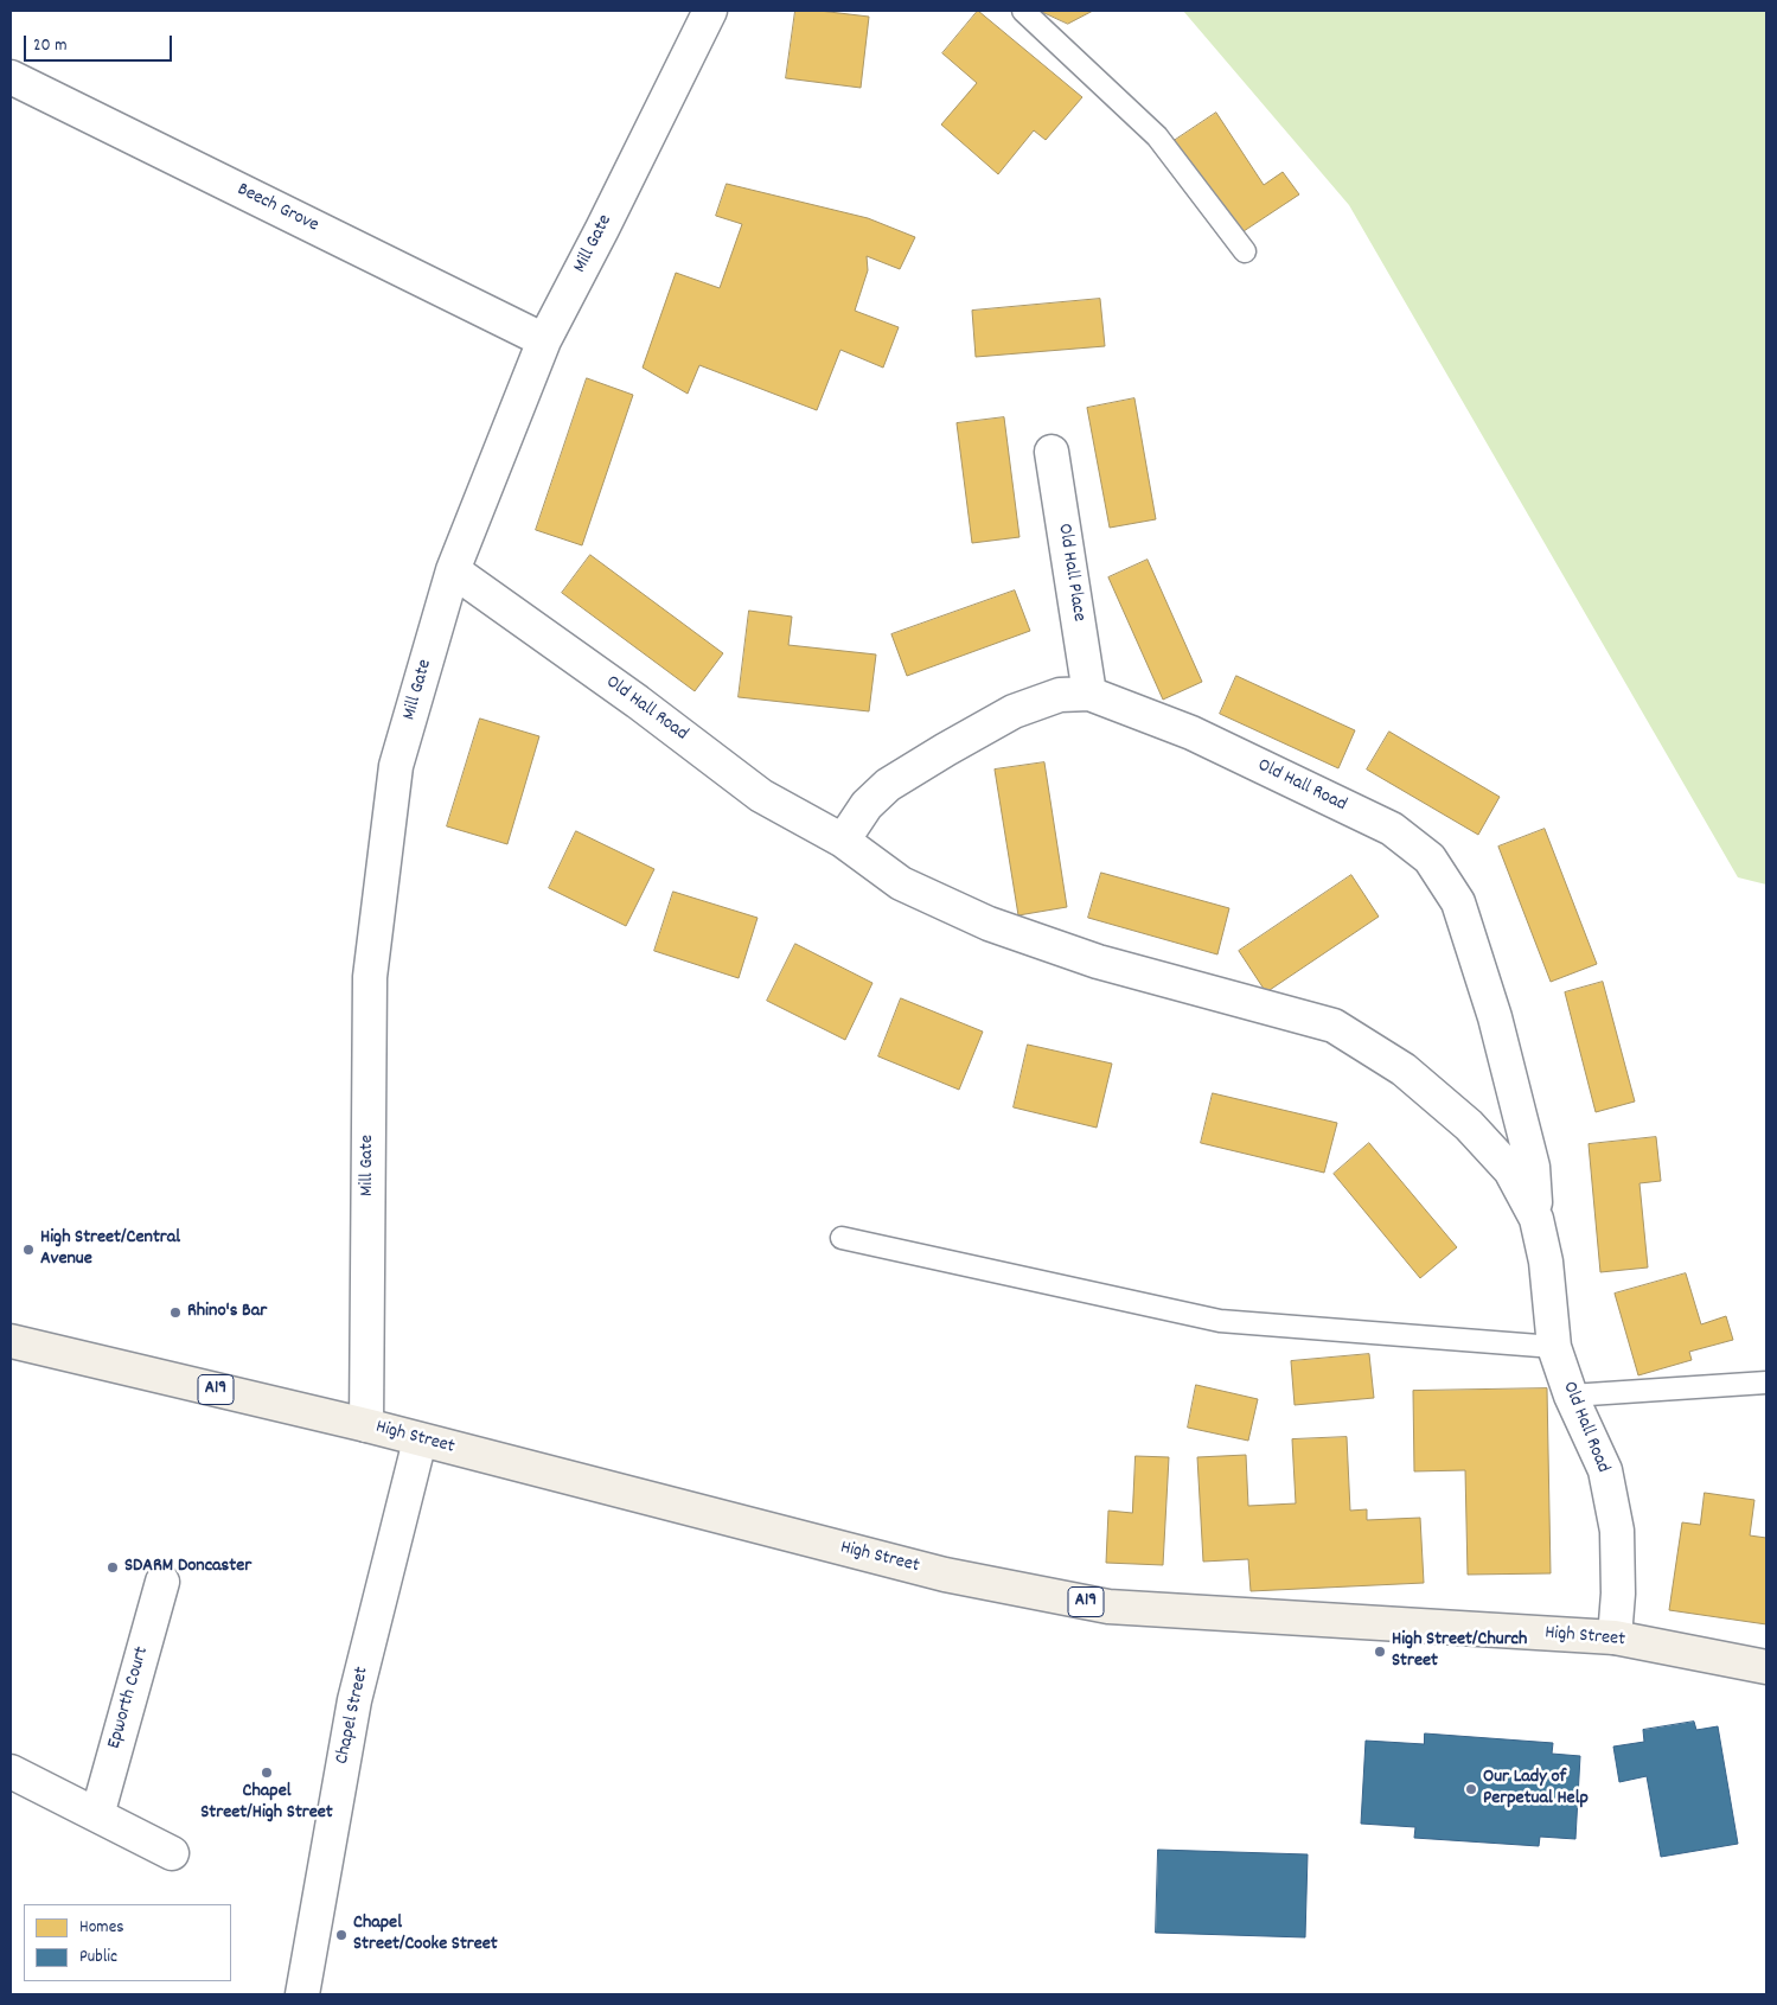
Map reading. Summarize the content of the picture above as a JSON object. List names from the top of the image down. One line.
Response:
{"streets":{"highway":["A19","High Street"],"street":["Beech Grove","Mill Gate","Old Hall Place","Old Hall Road","Epworth Court","Chapel Street"]},"crossings":[["Beech Grove","Mill Gate"],["Mill Gate","Old Hall Road"],["Mill Gate","High Street"],["Old Hall Place","Old Hall Road"],["Old Hall Road","High Street"],["High Street","Chapel Street"]],"places":["High Street/Central Avenue","Rhino's Bar","SDARM Doncaster","High Street/Church Street","Chapel Street/High Street","Our Lady of Perpetual Help","Chapel Street/Cooke Street"],"legend":["Homes","Public"],"scale_bar":"20 m"}
